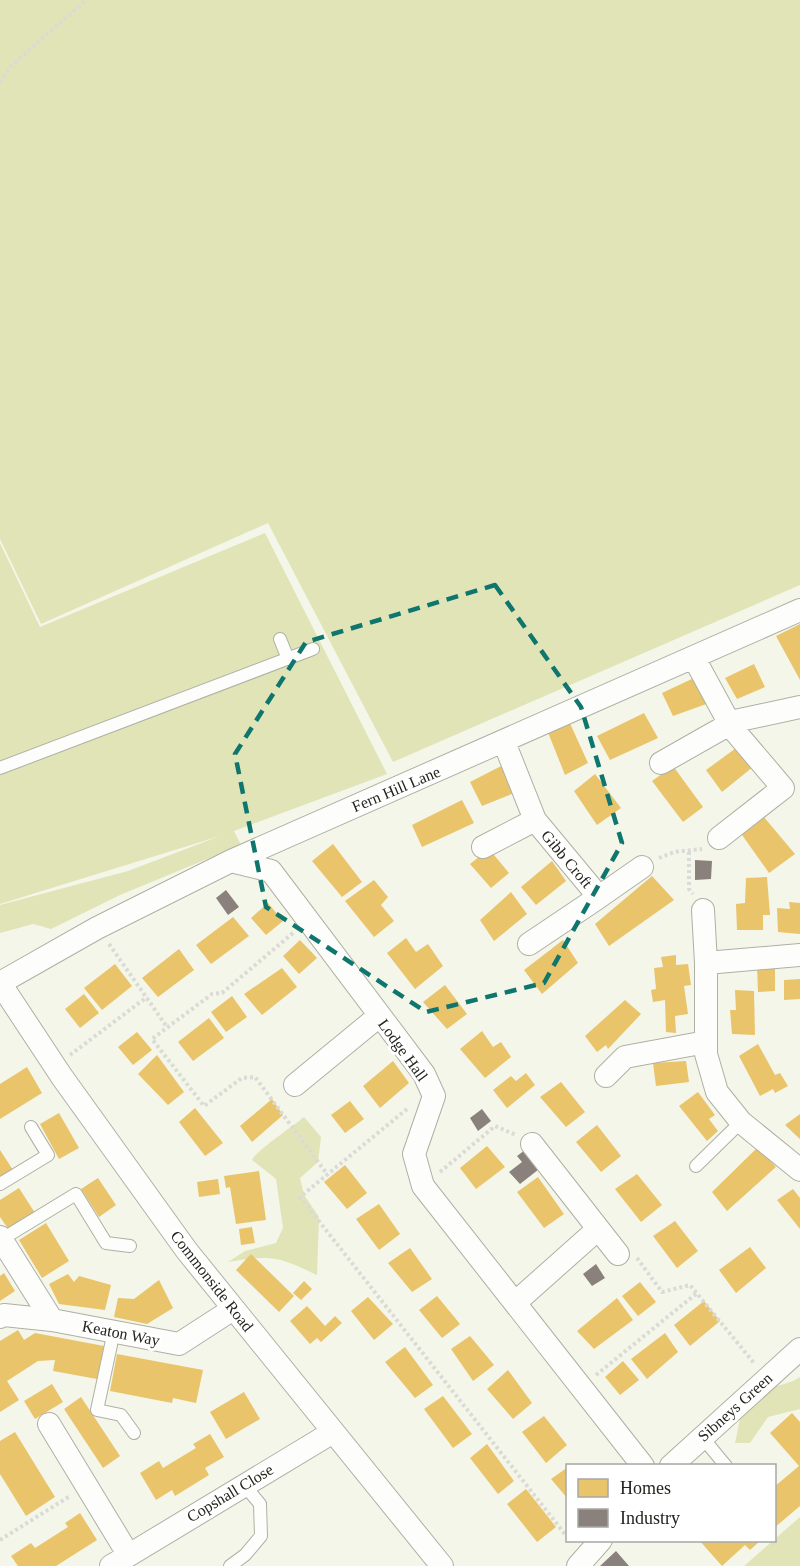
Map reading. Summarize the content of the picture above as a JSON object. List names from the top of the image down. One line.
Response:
{"streets":{"street":["Fern Hill Lane","Gibb Croft","Lodge Hall","Commonside Road","Keaton Way","Sibneys Green","Copshall Close"]},"crossings":[["Fern Hill Lane","Gibb Croft"],["Fern Hill Lane","Lodge Hall"],["Fern Hill Lane","Commonside Road"],["Commonside Road","Keaton Way"],["Commonside Road","Copshall Close"]],"legend":["Homes","Industry"]}
